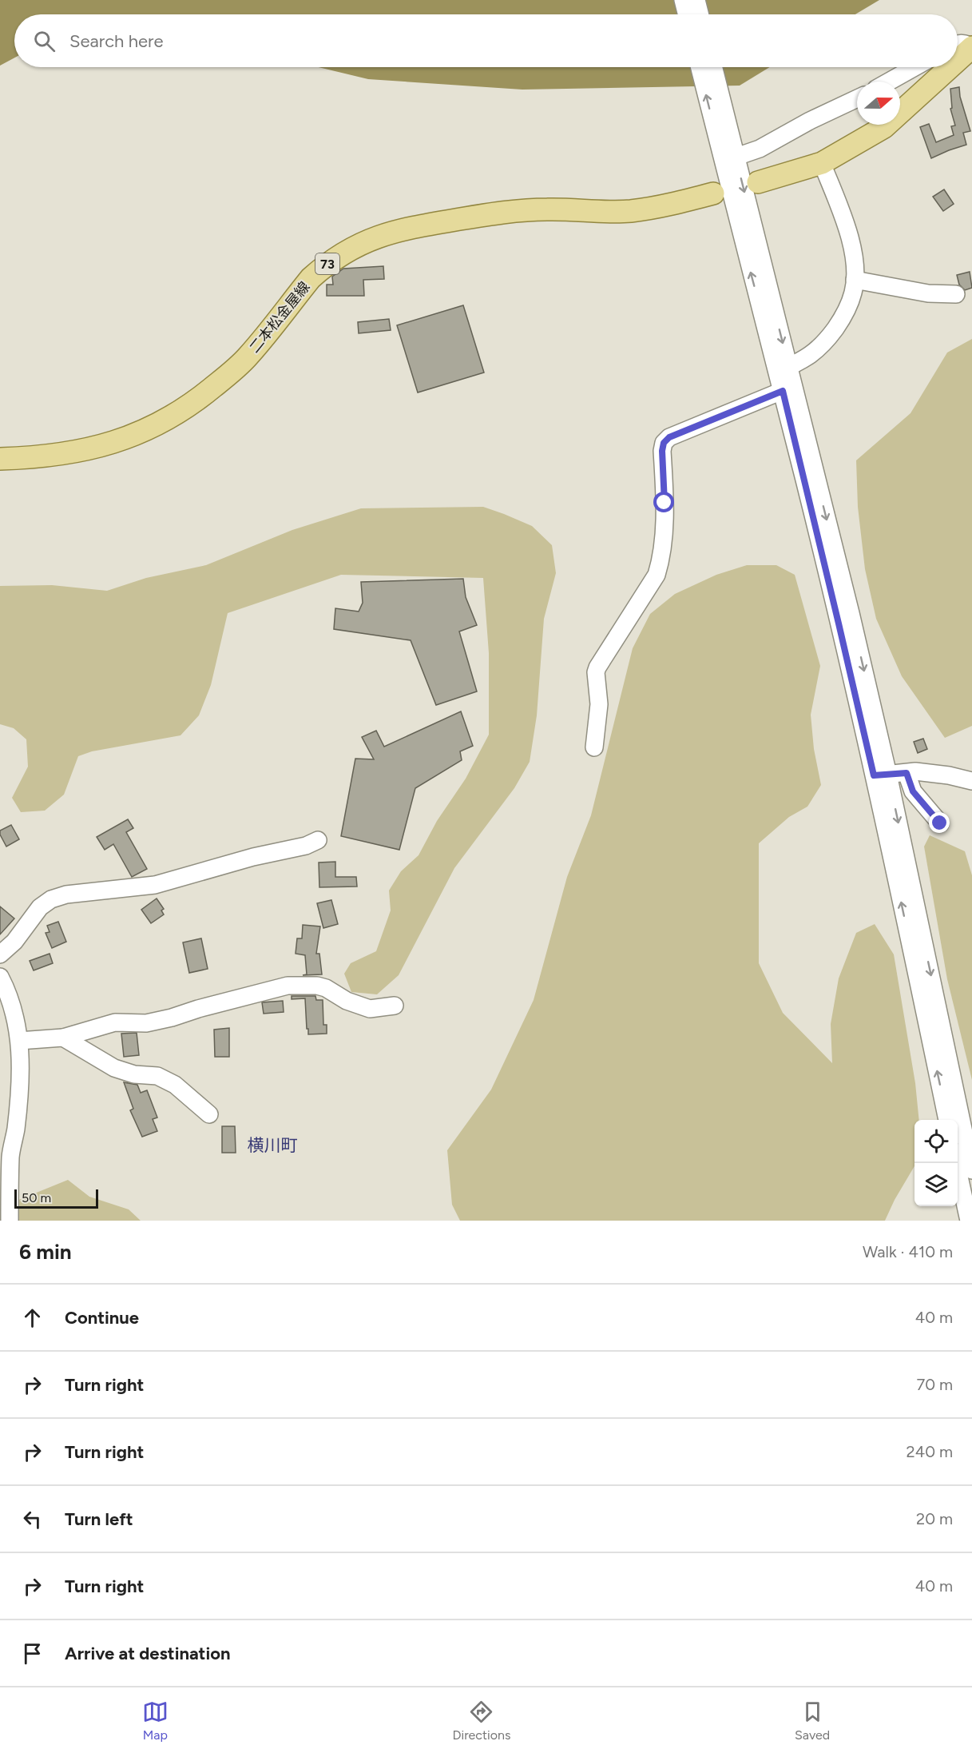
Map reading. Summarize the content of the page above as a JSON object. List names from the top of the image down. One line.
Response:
{"streets":{"main road":["73","二本松金屋線"]},"districts":["横川町"],"scale_bar":"50 m","north":"right","page":{"search":"Search here","scale":"50 m","heading":["6 min","Walk · 410 m"],"list":[["Continue","40 m"],["Turn right","70 m"],["Turn right","240 m"],["Turn left","20 m"],["Turn right","40 m"],"Arrive at destination"],"nav":["Map","Directions","Saved"]}}
